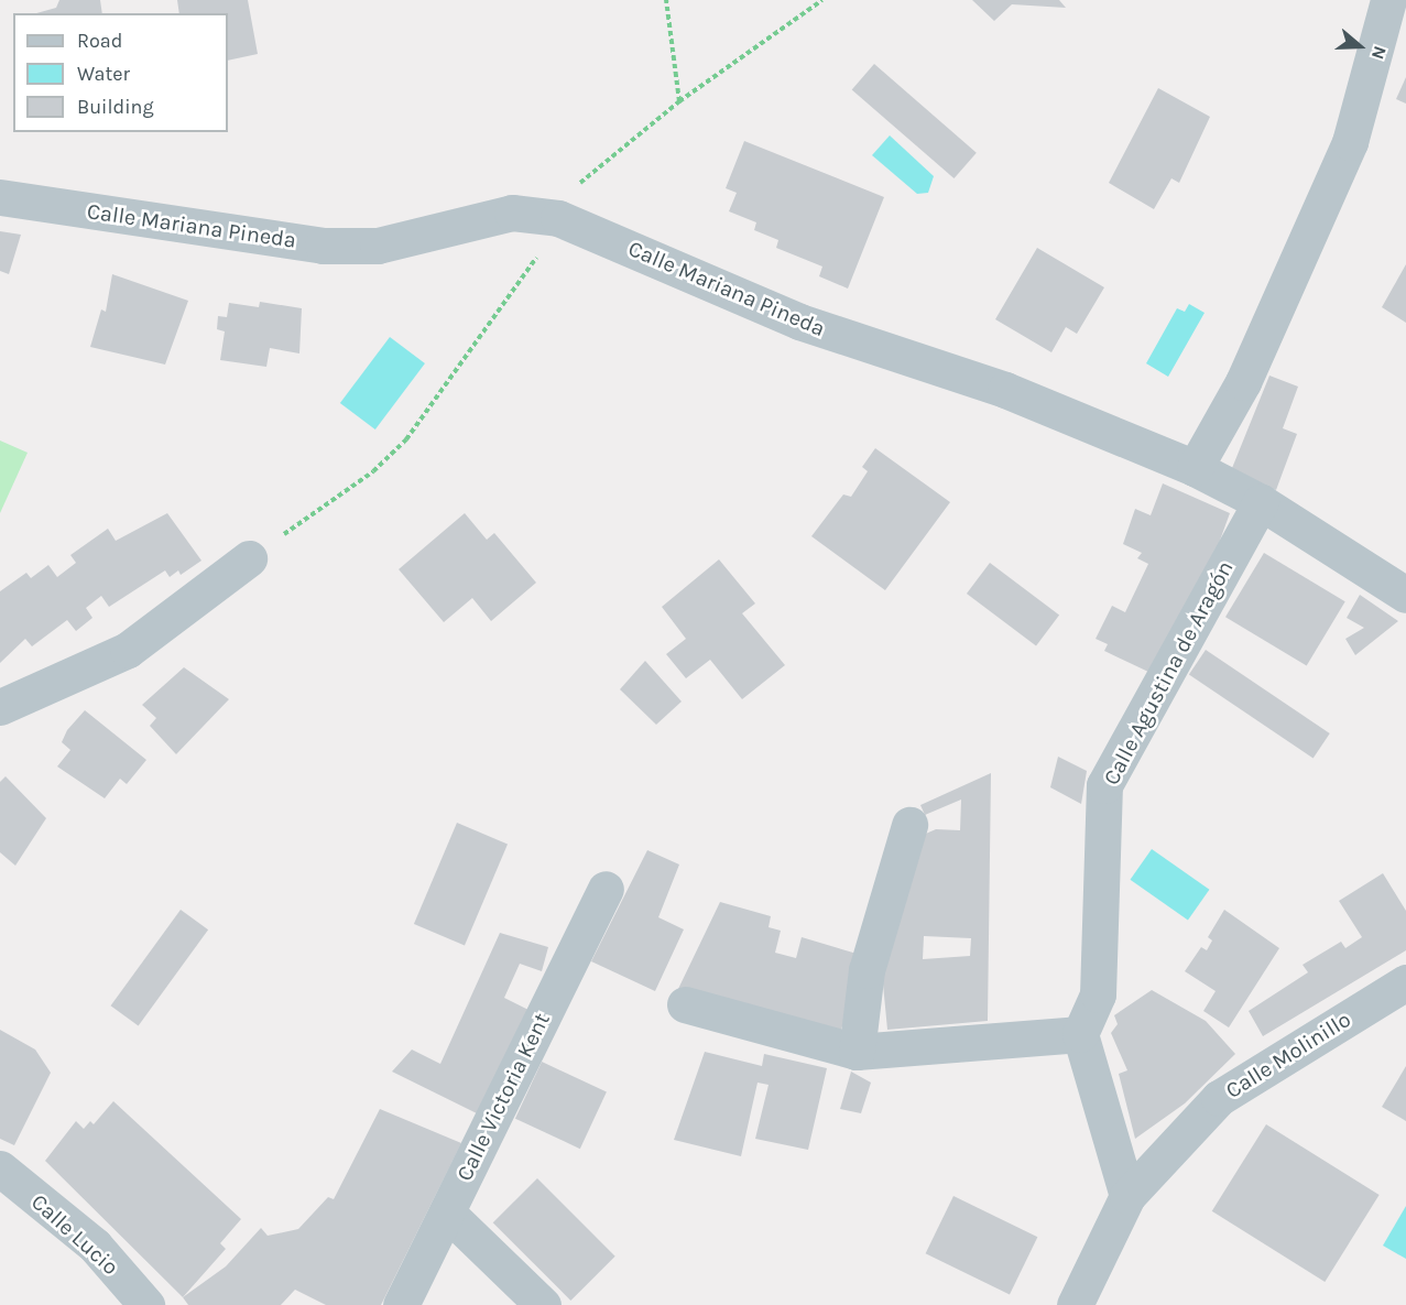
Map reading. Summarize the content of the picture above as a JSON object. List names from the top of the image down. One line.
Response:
{"streets":{"street":["Calle Mariana Pineda","Calle Agustina de Aragón","Calle Molinillo","Calle Victoria Kent","Calle Lucio"]},"crossings":[["Calle Mariana Pineda","Calle Agustina de Aragón"]],"legend":["Road","Water","Building"],"north":"right"}
